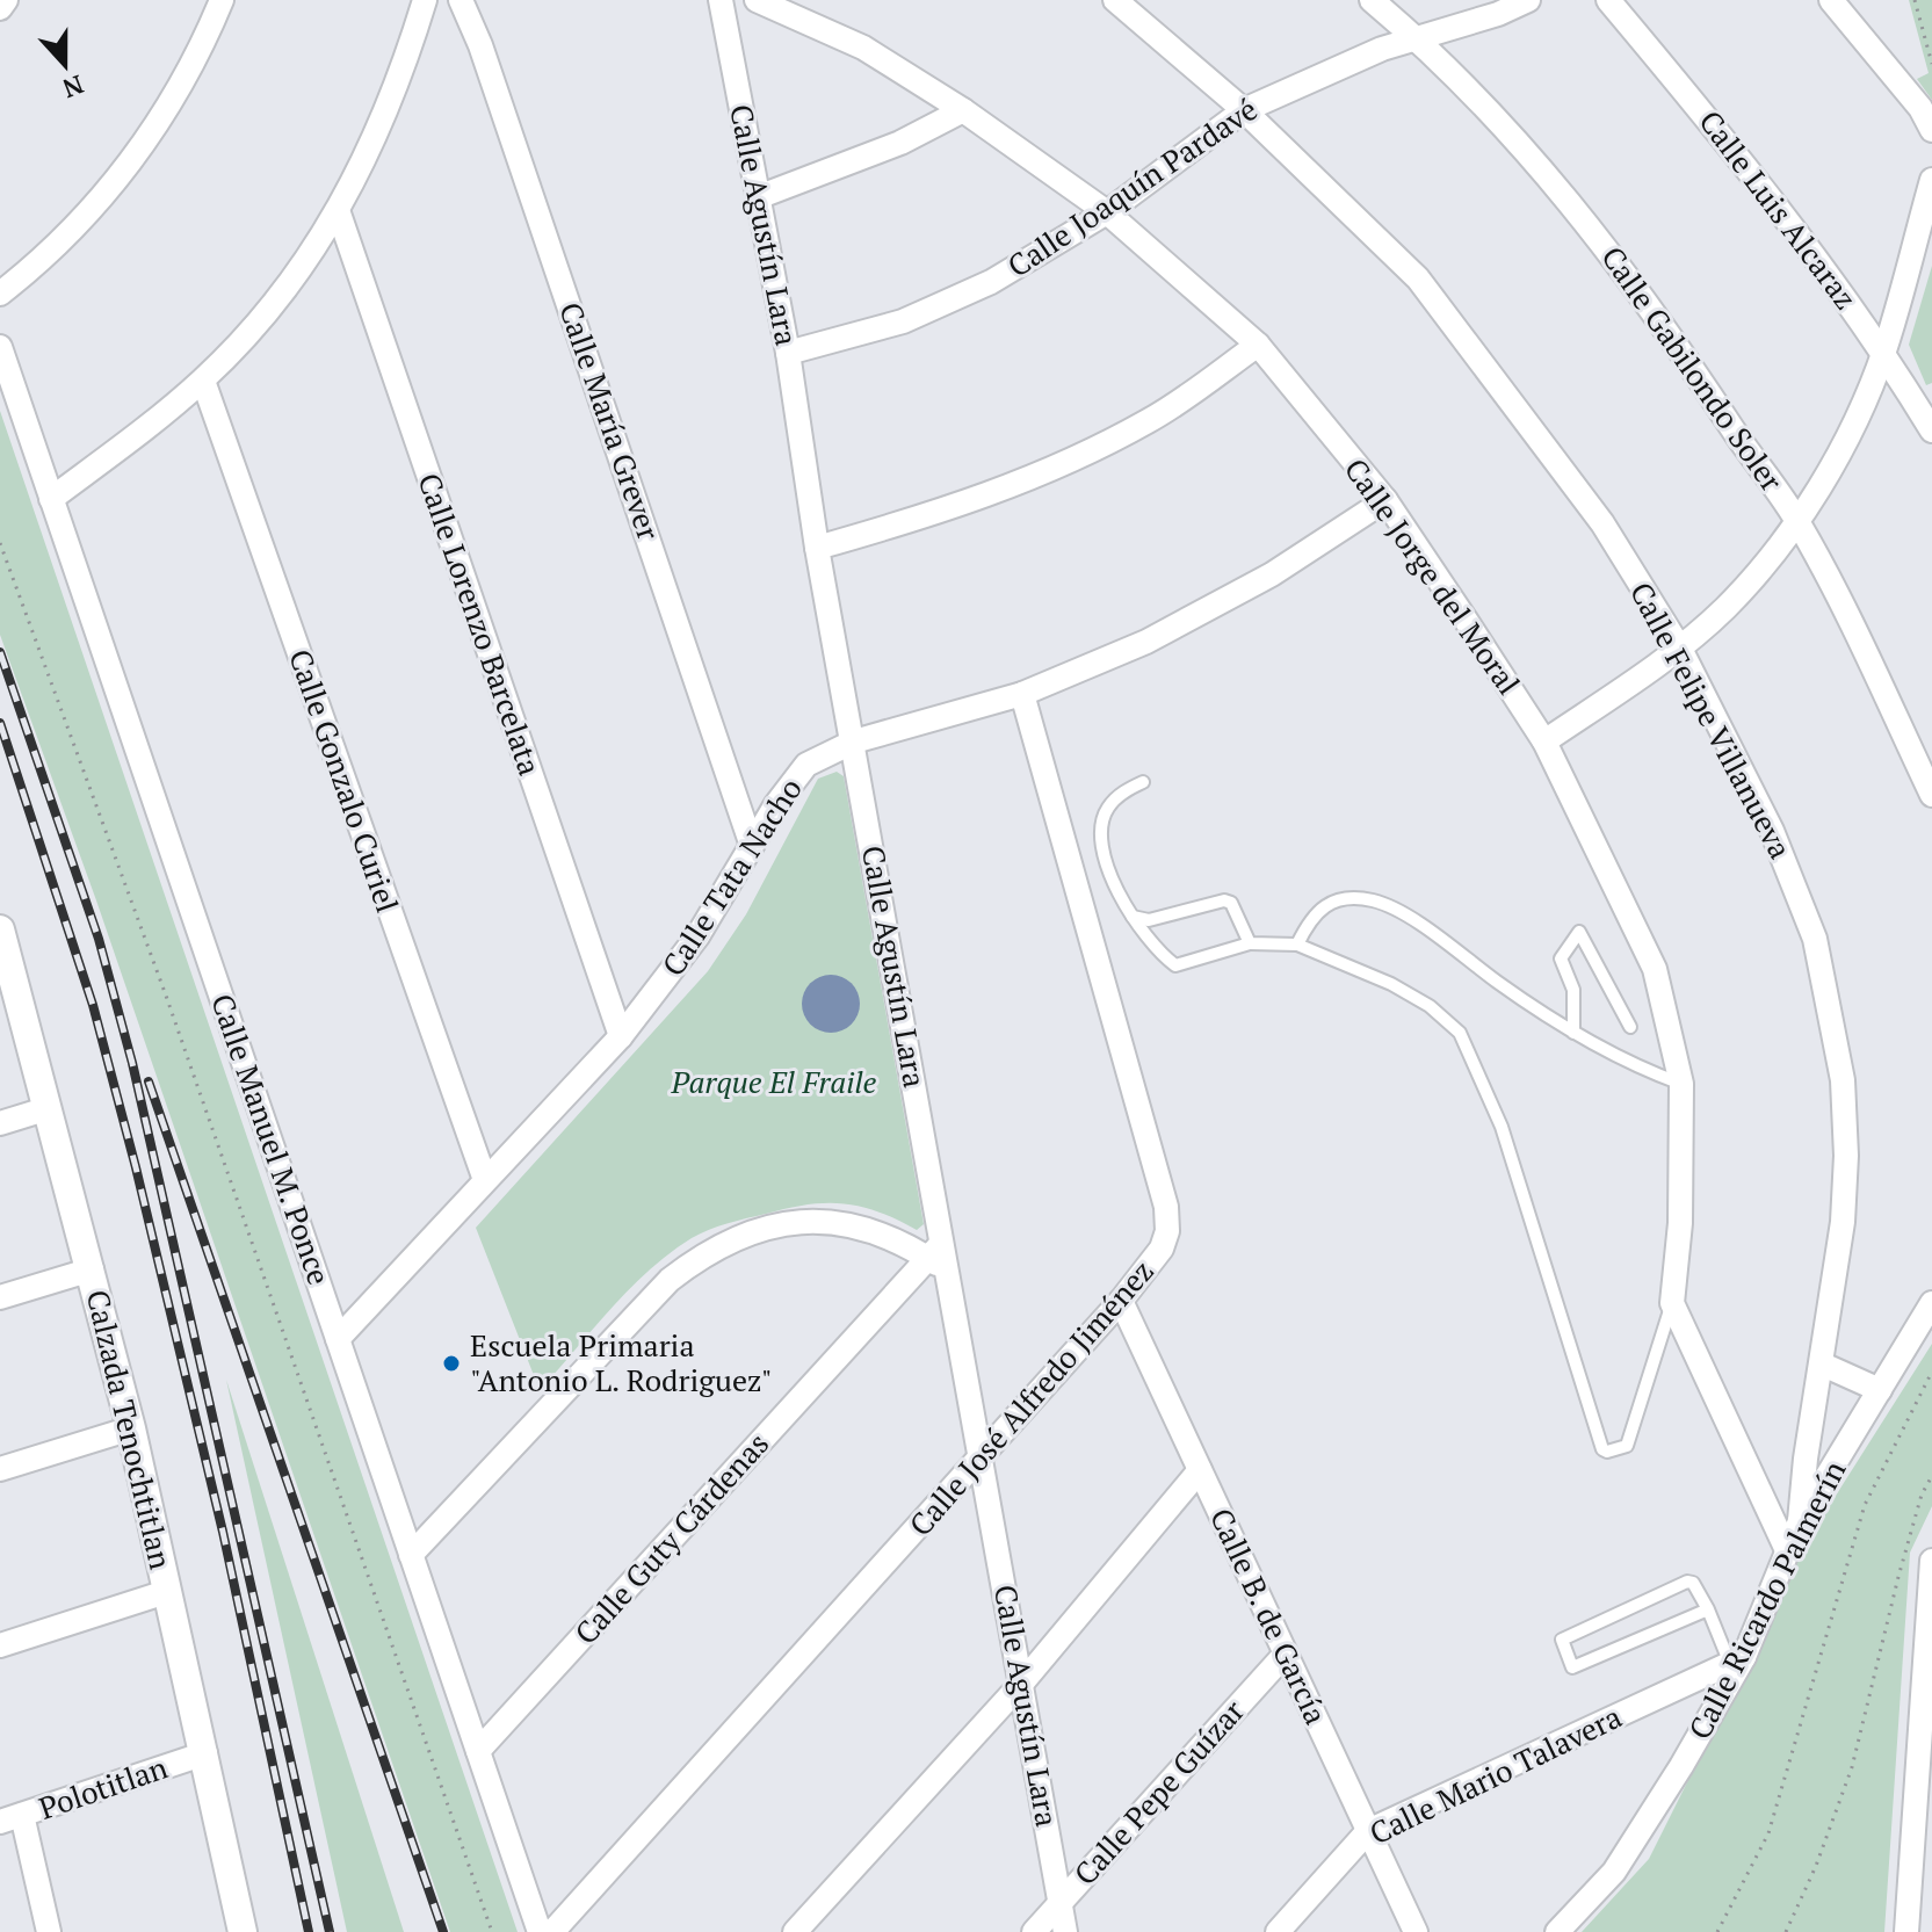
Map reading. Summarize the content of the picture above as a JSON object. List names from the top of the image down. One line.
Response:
{"streets":{"street":["Calle Joaquín Pardavé","Calle Luis Alcaraz","Calle Agustín Lara","Calle Gabilondo Soler","Calle María Grever","Calle Jorge del Moral","Calle Lorenzo Barcelata","Calle Felipe Villanueva","Calle Gonzalo Curiel","Calle Tata Nacho","Calle Manuel M. Ponce","Calle José Alfredo Jiménez","Calzada Tenochtitlan","Calle Guty Cárdenas","Calle Ricardo Palmerín","Calle B. de García","Calle Mario Talavera","Polotitlan","Calle Pepe Guízar"]},"crossings":[["Calle Joaquín Pardavé","Calle Agustín Lara"],["Calle Joaquín Pardavé","Calle Gabilondo Soler"],["Calle Joaquín Pardavé","Calle Jorge del Moral"],["Calle Joaquín Pardavé","Calle Felipe Villanueva"],["Calle Agustín Lara","Calle Tata Nacho"],["Calle Agustín Lara","Calle José Alfredo Jiménez"],["Calle Agustín Lara","Calle Guty Cárdenas"],["Calle Agustín Lara","Calle Pepe Guízar"],["Calle María Grever","Calle Tata Nacho"],["Calle Jorge del Moral","Calle Tata Nacho"],["Calle Lorenzo Barcelata","Calle Tata Nacho"],["Calle Felipe Villanueva","Calle Ricardo Palmerín"],["Calle Gonzalo Curiel","Calle Tata Nacho"],["Calle Tata Nacho","Calle Manuel M. Ponce"],["Calle Tata Nacho","Calle José Alfredo Jiménez"],["Calle Manuel M. Ponce","Calle Guty Cárdenas"],["Calle José Alfredo Jiménez","Calle B. de García"],["Calzada Tenochtitlan","Polotitlan"],["Calle Ricardo Palmerín","Calle Mario Talavera"],["Calle B. de García","Calle Mario Talavera"],["Calle B. de García","Calle Pepe Guízar"]],"parks":["Parque El Fraile"],"places":["Escuela Primaria \"Antonio L. Rodriguez\""],"north":"bottom"}
